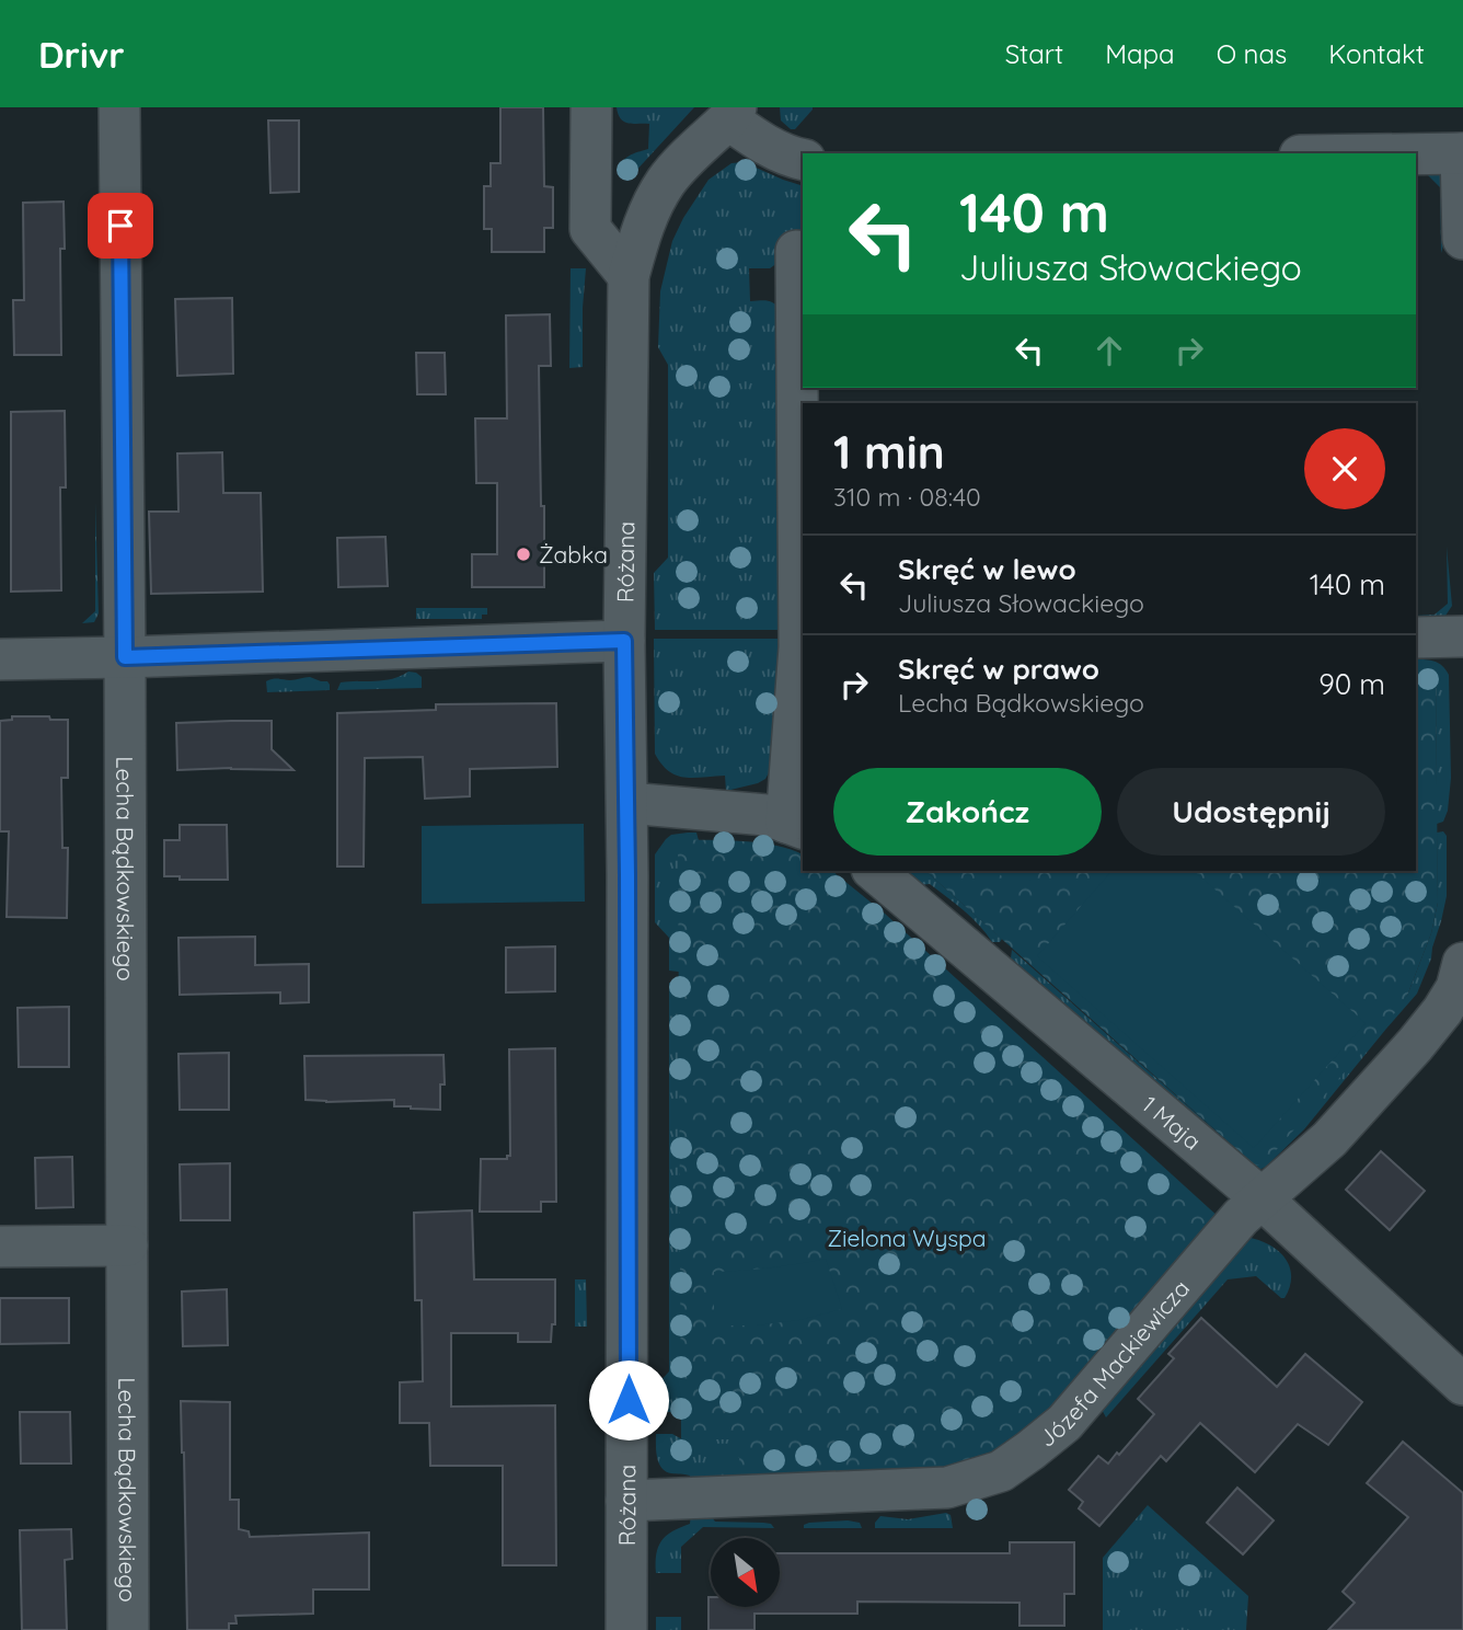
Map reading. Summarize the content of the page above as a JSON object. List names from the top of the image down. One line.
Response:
{"streets":{"street":["Różana","Lecha Bądkowskiego","1 Maja","Józefa Mackiewicza"]},"crossings":[["Różana","Józefa Mackiewicza"],["1 Maja","Józefa Mackiewicza"]],"parks":["Zielona Wyspa"],"places":["Żabka"],"north":"bottom right","page":{"header":"Drivr","nav":["Start","Mapa","O nas","Kontakt"],"turn":["140 m","Juliusza Słowackiego"],"heading":["1 min","310 m · 08:40"],"list":[{"name":"Skręć w lewo","note":"Juliusza Słowackiego","value":"140 m"},{"name":"Skręć w prawo","note":"Lecha Bądkowskiego","value":"90 m"}],"buttons":["Zakończ","Udostępnij"]}}
